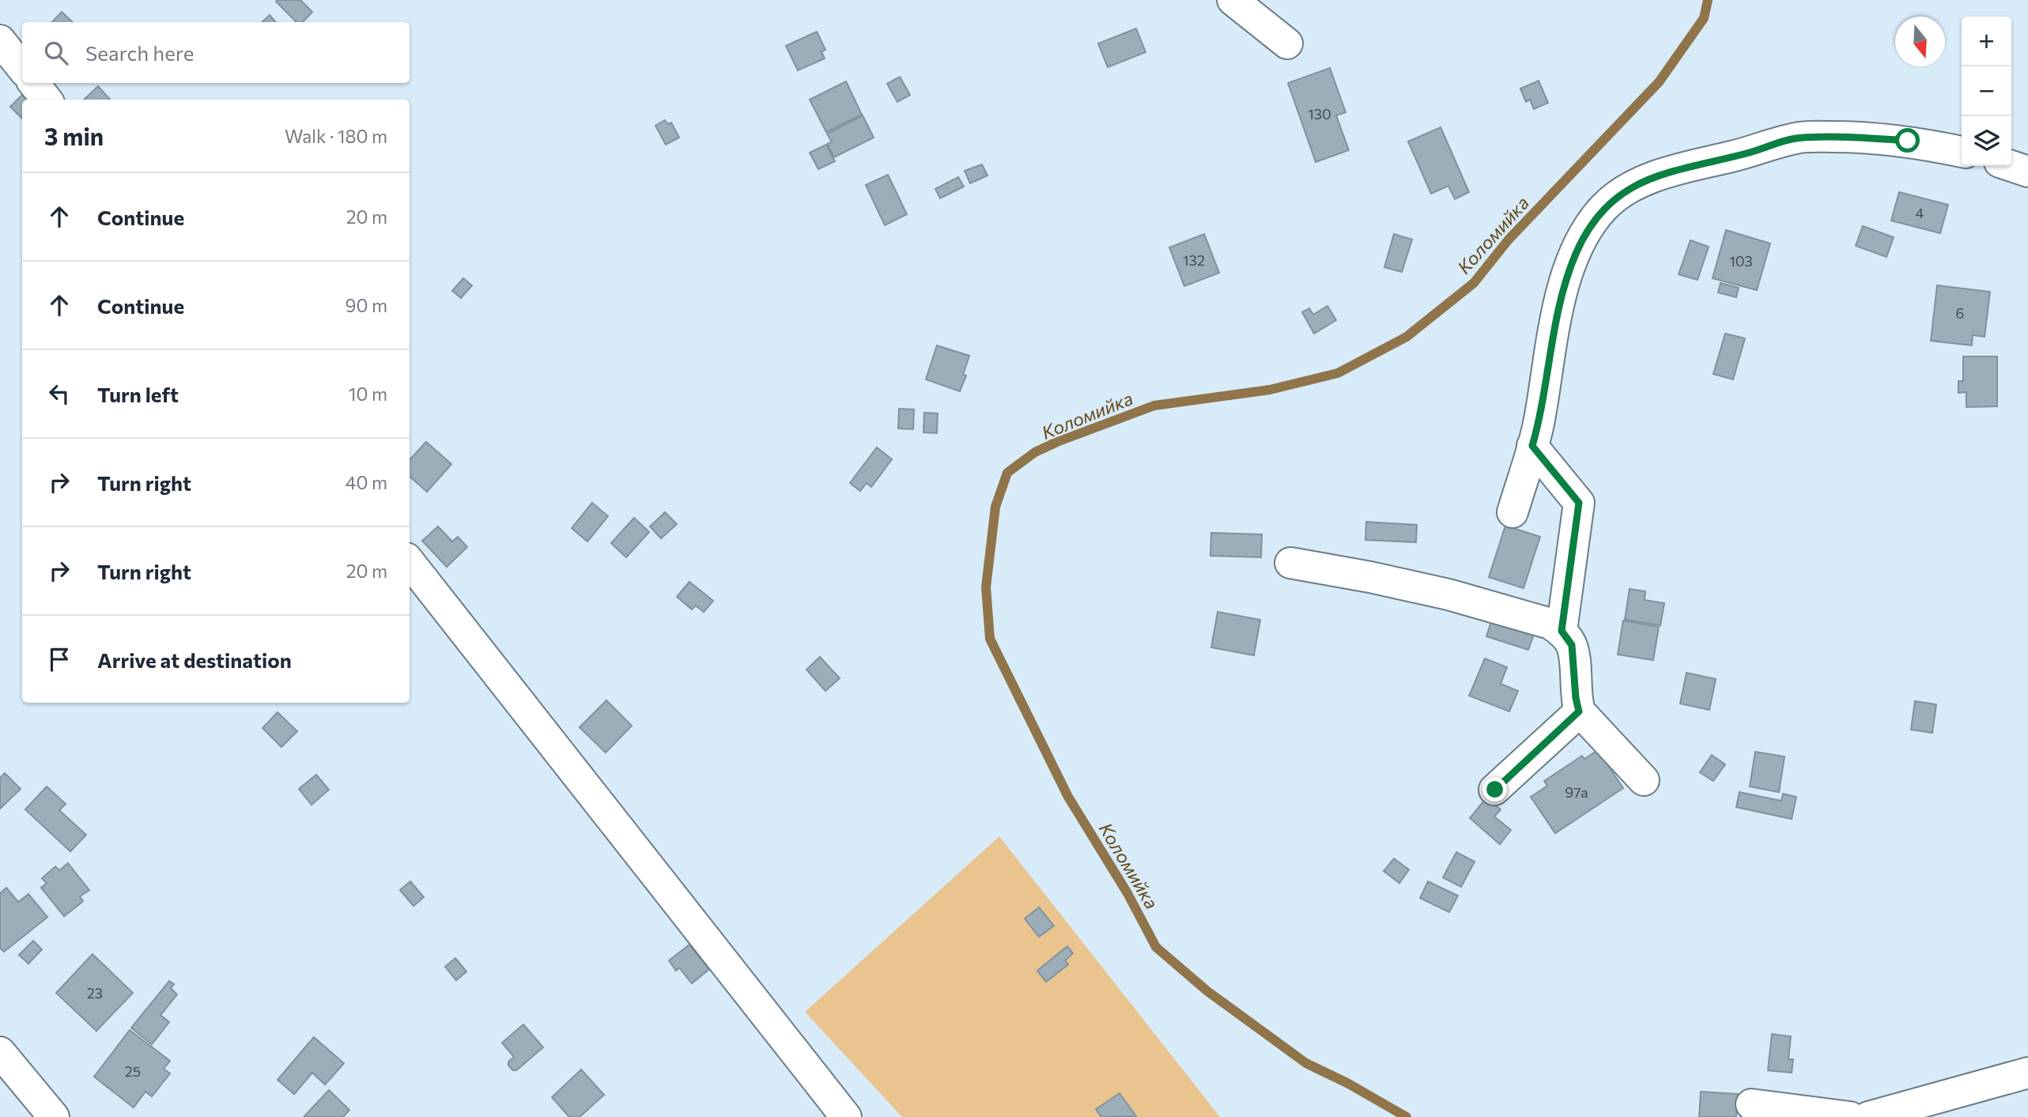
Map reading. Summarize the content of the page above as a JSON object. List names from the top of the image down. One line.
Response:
{"water":["Коломийка"],"house_numbers":["130","4","132","103","6","97а","23","25"],"north":"bottom","page":{"map_buttons":["+","−"],"search":"Search here","heading":["3 min","Walk · 180 m"],"list":[["Continue","20 m"],["Continue","90 m"],["Turn left","10 m"],["Turn right","40 m"],["Turn right","20 m"],"Arrive at destination"]}}
